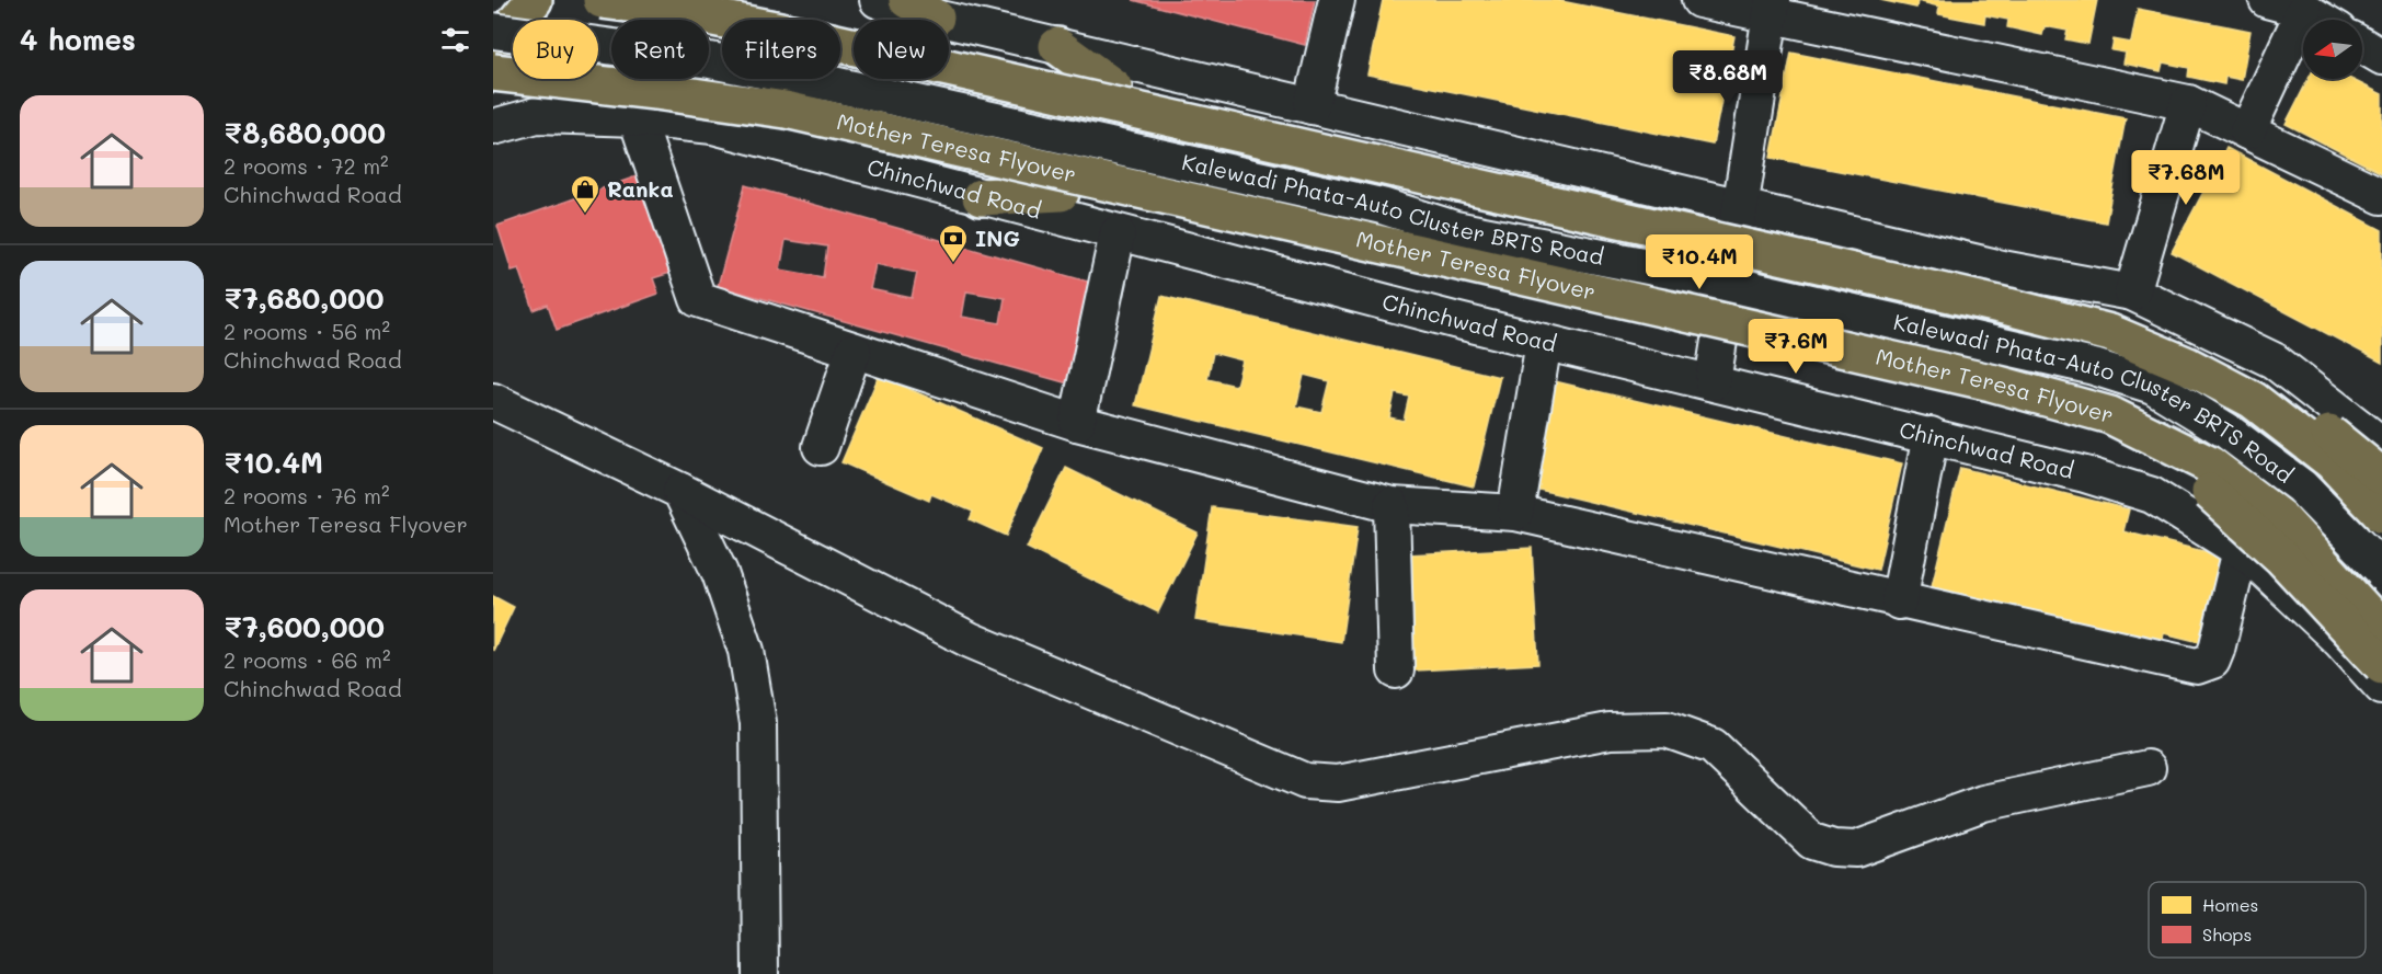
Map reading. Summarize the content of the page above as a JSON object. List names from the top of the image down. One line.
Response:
{"streets":{"main road":["Mother Teresa Flyover"],"street":["Chinchwad Road","Kalewadi Phata-Auto Cluster BRTS Road"]},"places":{"shop":["Ranka"],"bank":["ING"]},"legend":["Homes","Shops"],"north":"left","page":{"heading":"4 homes","chip":["Buy","Rent","Filters","New"],"price":["₹8.68M","₹7.68M","₹10.4M","₹7.6M"],"list":[{"name":"₹8,680,000","note":"2 rooms · 72 m² · Chinchwad Road"},{"name":"₹7,680,000","note":"2 rooms · 56 m² · Chinchwad Road"},{"name":"₹10.4M","note":"2 rooms · 76 m² · Mother Teresa Flyover"},{"name":"₹7,600,000","note":"2 rooms · 66 m² · Chinchwad Road"}]}}
